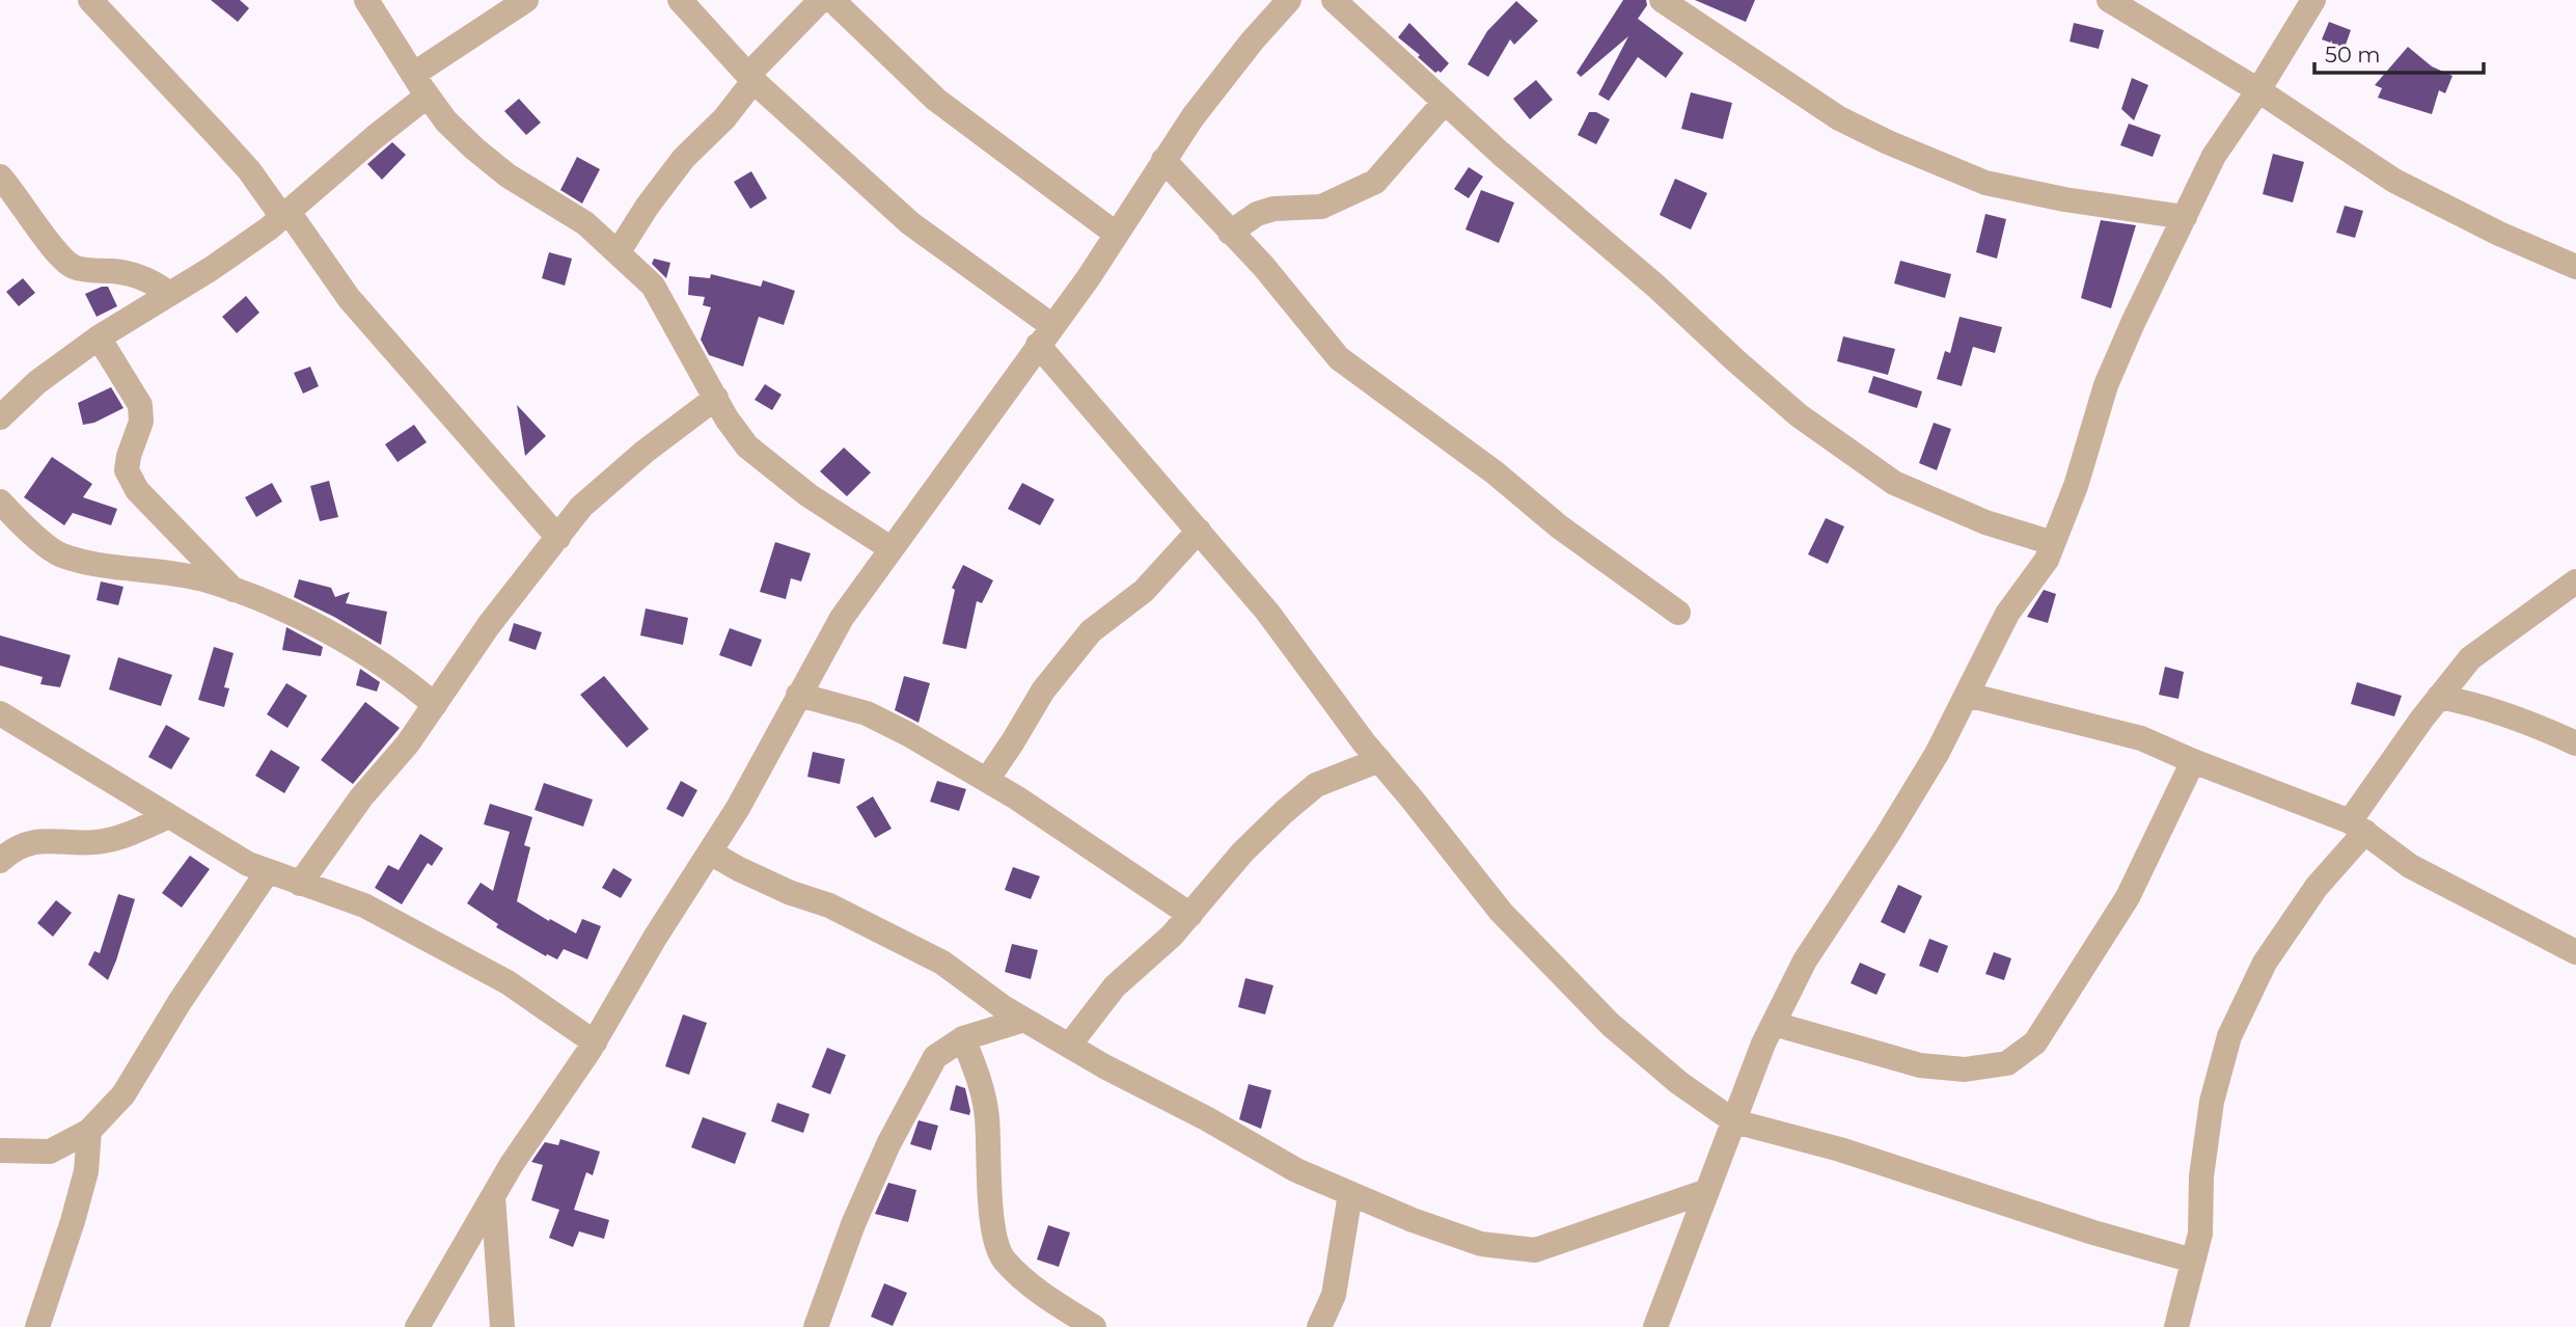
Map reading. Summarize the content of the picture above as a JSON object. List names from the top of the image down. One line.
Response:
{"scale_bar":"50 m"}
